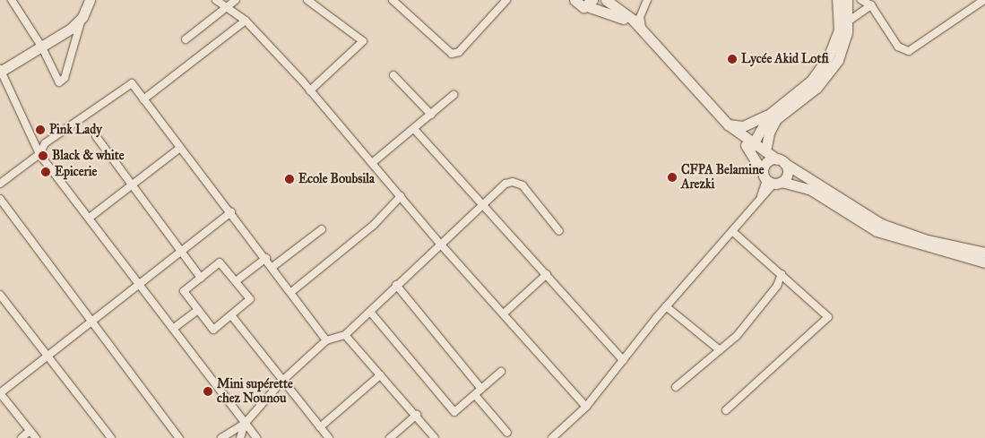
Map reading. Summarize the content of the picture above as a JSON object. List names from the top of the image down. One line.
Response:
{"places":["Lycée Akid Lotfi","Pink Lady","Black & white","Epicerie","CFPA Belamine Arezki","Ecole Boubsila","Mini supérette chez Nounou"]}
